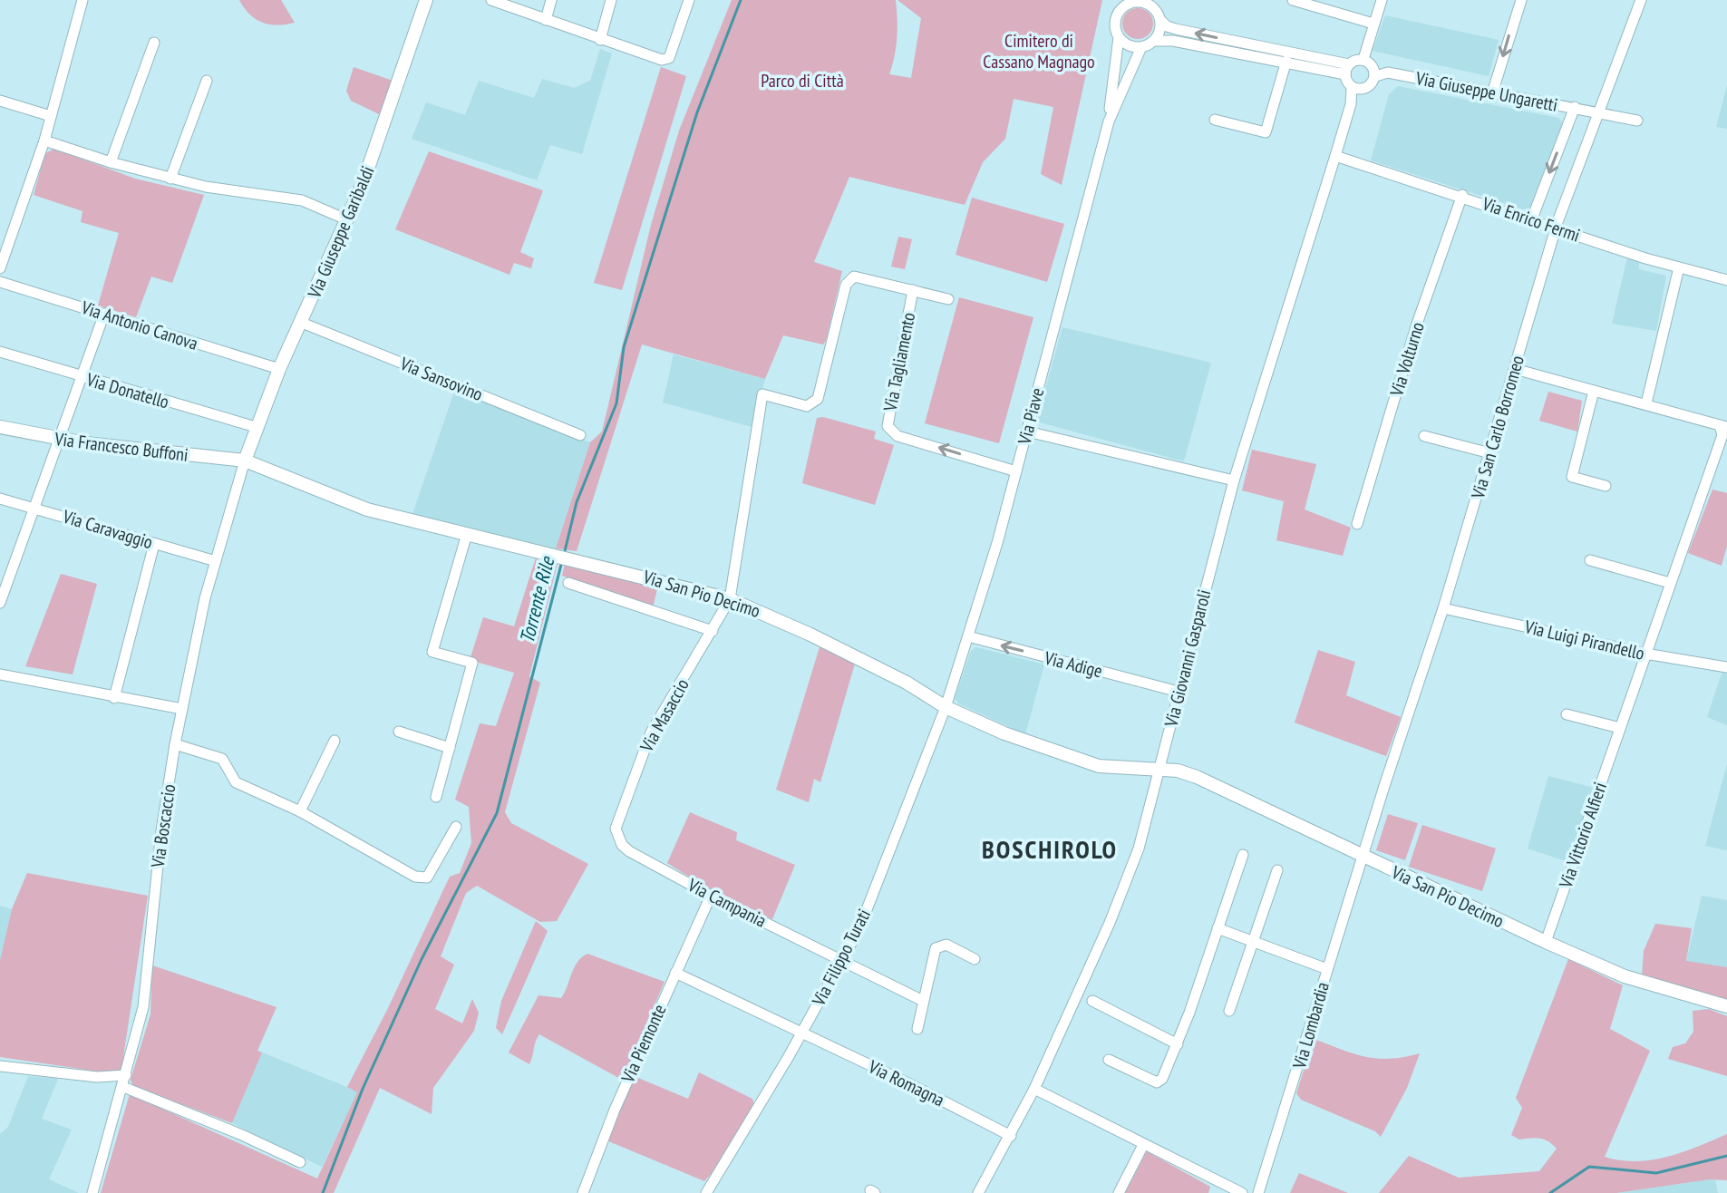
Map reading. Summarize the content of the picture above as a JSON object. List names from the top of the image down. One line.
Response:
{"streets":{"street":["Via Giuseppe Ungaretti","Via Enrico Fermi","Via Giuseppe Garibaldi","Via Antonio Canova","Via Volturno","Via Tagliamento","Via Sansovino","Via Donatello","Via Piave","Via San Carlo Borromeo","Via Francesco Buffoni","Via Caravaggio","Via San Pio Decimo","Via Luigi Pirandello","Via Giovanni Gasparoli","Via Adige","Via Masaccio","Via Boscaccio","Via Vittorio Alfieri","Via Campania","Via Filippo Turati","Via Lombardia","Via Piemonte","Via Romagna"]},"crossings":[["Via Giuseppe Ungaretti","Via San Carlo Borromeo"],["Via Giuseppe Ungaretti","Via Giovanni Gasparoli"],["Via Enrico Fermi","Via Volturno"],["Via Enrico Fermi","Via San Carlo Borromeo"],["Via Enrico Fermi","Via Giovanni Gasparoli"],["Via Giuseppe Garibaldi","Via Antonio Canova"],["Via Giuseppe Garibaldi","Via Sansovino"],["Via Giuseppe Garibaldi","Via Donatello"],["Via Giuseppe Garibaldi","Via Francesco Buffoni"],["Via Giuseppe Garibaldi","Via San Pio Decimo"],["Via Giuseppe Garibaldi","Via Boscaccio"],["Via Tagliamento","Via Piave"],["Via Tagliamento","Via Masaccio"],["Via Piave","Via San Pio Decimo"],["Via Piave","Via Adige"],["Via Piave","Via Filippo Turati"],["Via San Carlo Borromeo","Via San Pio Decimo"],["Via San Carlo Borromeo","Via Luigi Pirandello"],["Via San Carlo Borromeo","Via Lombardia"],["Via Francesco Buffoni","Via San Pio Decimo"],["Via Francesco Buffoni","Via Boscaccio"],["Via Caravaggio","Via Boscaccio"],["Via San Pio Decimo","Via Giovanni Gasparoli"],["Via San Pio Decimo","Via Masaccio"],["Via San Pio Decimo","Via Boscaccio"],["Via San Pio Decimo","Via Vittorio Alfieri"],["Via San Pio Decimo","Via Filippo Turati"],["Via San Pio Decimo","Via Lombardia"],["Via Luigi Pirandello","Via Vittorio Alfieri"],["Via Giovanni Gasparoli","Via Adige"],["Via Giovanni Gasparoli","Via Romagna"],["Via Masaccio","Via Campania"],["Via Campania","Via Filippo Turati"],["Via Campania","Via Piemonte"],["Via Filippo Turati","Via Romagna"],["Via Piemonte","Via Romagna"]],"one_way":["Via Adige"],"districts":["BOSCHIROLO"],"water":["Torrente Rile"],"parks":["Cimitero di Cassano Magnago","Parco di Città"]}
